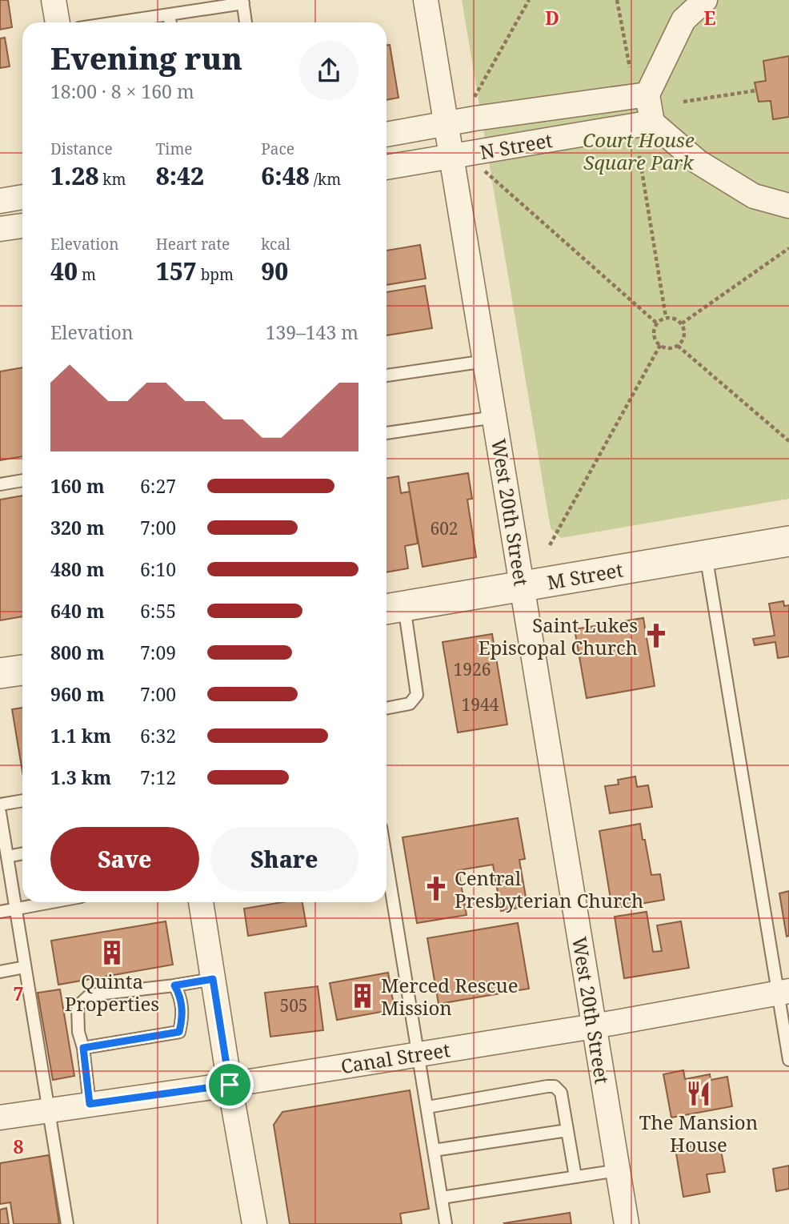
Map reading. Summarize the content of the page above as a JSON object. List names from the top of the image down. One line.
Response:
{"streets":{"street":["N Street","West 20th Street","M Street","Canal Street"]},"crossings":[["N Street","West 20th Street"],["West 20th Street","M Street"],["West 20th Street","Canal Street"]],"parks":["Court House Square Park"],"places":{"church":["Saint Lukes Episcopal Church","Central Presbyterian Church"],"building":["Quinta Properties","Merced Rescue Mission"],"restaurant":["The Mansion House"]},"house_numbers":["602","1926","1944","505"],"page":{"heading":["Evening run","18:00 · 8 × 160 m"],"stats":[["Distance","1.28 km"],["Time","8:42"],["Pace","6:48 /km"],["Elevation","40 m"],["Heart rate","157 bpm"],["kcal","90"]],"chart":["Elevation","139–143 m"],"list":[{"name":"160 m","note":"6:27"},{"name":"320 m","note":"7:00"},{"name":"480 m","note":"6:10"},{"name":"640 m","note":"6:55"},{"name":"800 m","note":"7:09"},{"name":"960 m","note":"7:00"},{"name":"1.1 km","note":"6:32"},{"name":"1.3 km","note":"7:12"}],"buttons":["Save","Share"]},"grid":{"columns":["D","E"],"rows":["7","8"]}}
